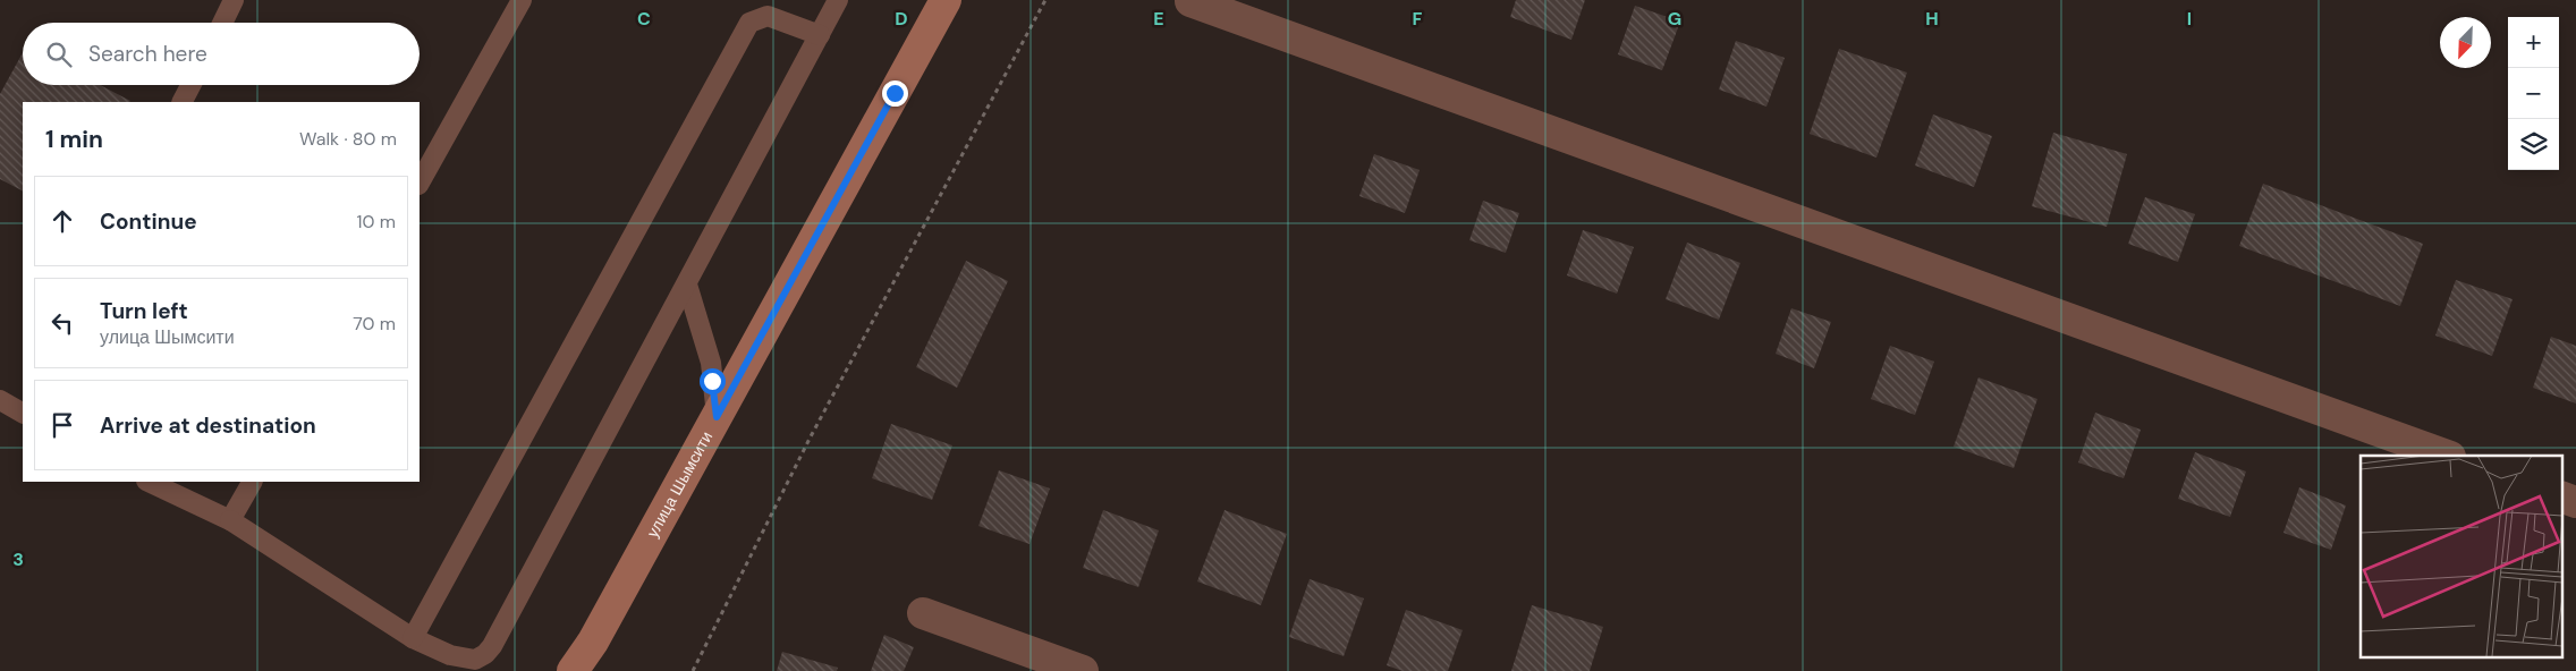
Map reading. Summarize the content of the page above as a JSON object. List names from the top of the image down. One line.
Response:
{"streets":{"main road":["улица Шымсити"]},"north":"bottom left","page":{"map_buttons":["+","−"],"search":"Search here","heading":["1 min","Walk · 80 m"],"list":[["Continue","10 m"],["Turn left","улица Шымсити","70 m"],"Arrive at destination"]},"grid":{"columns":["C","D","E","F","G","H","I"],"rows":["3"]}}
